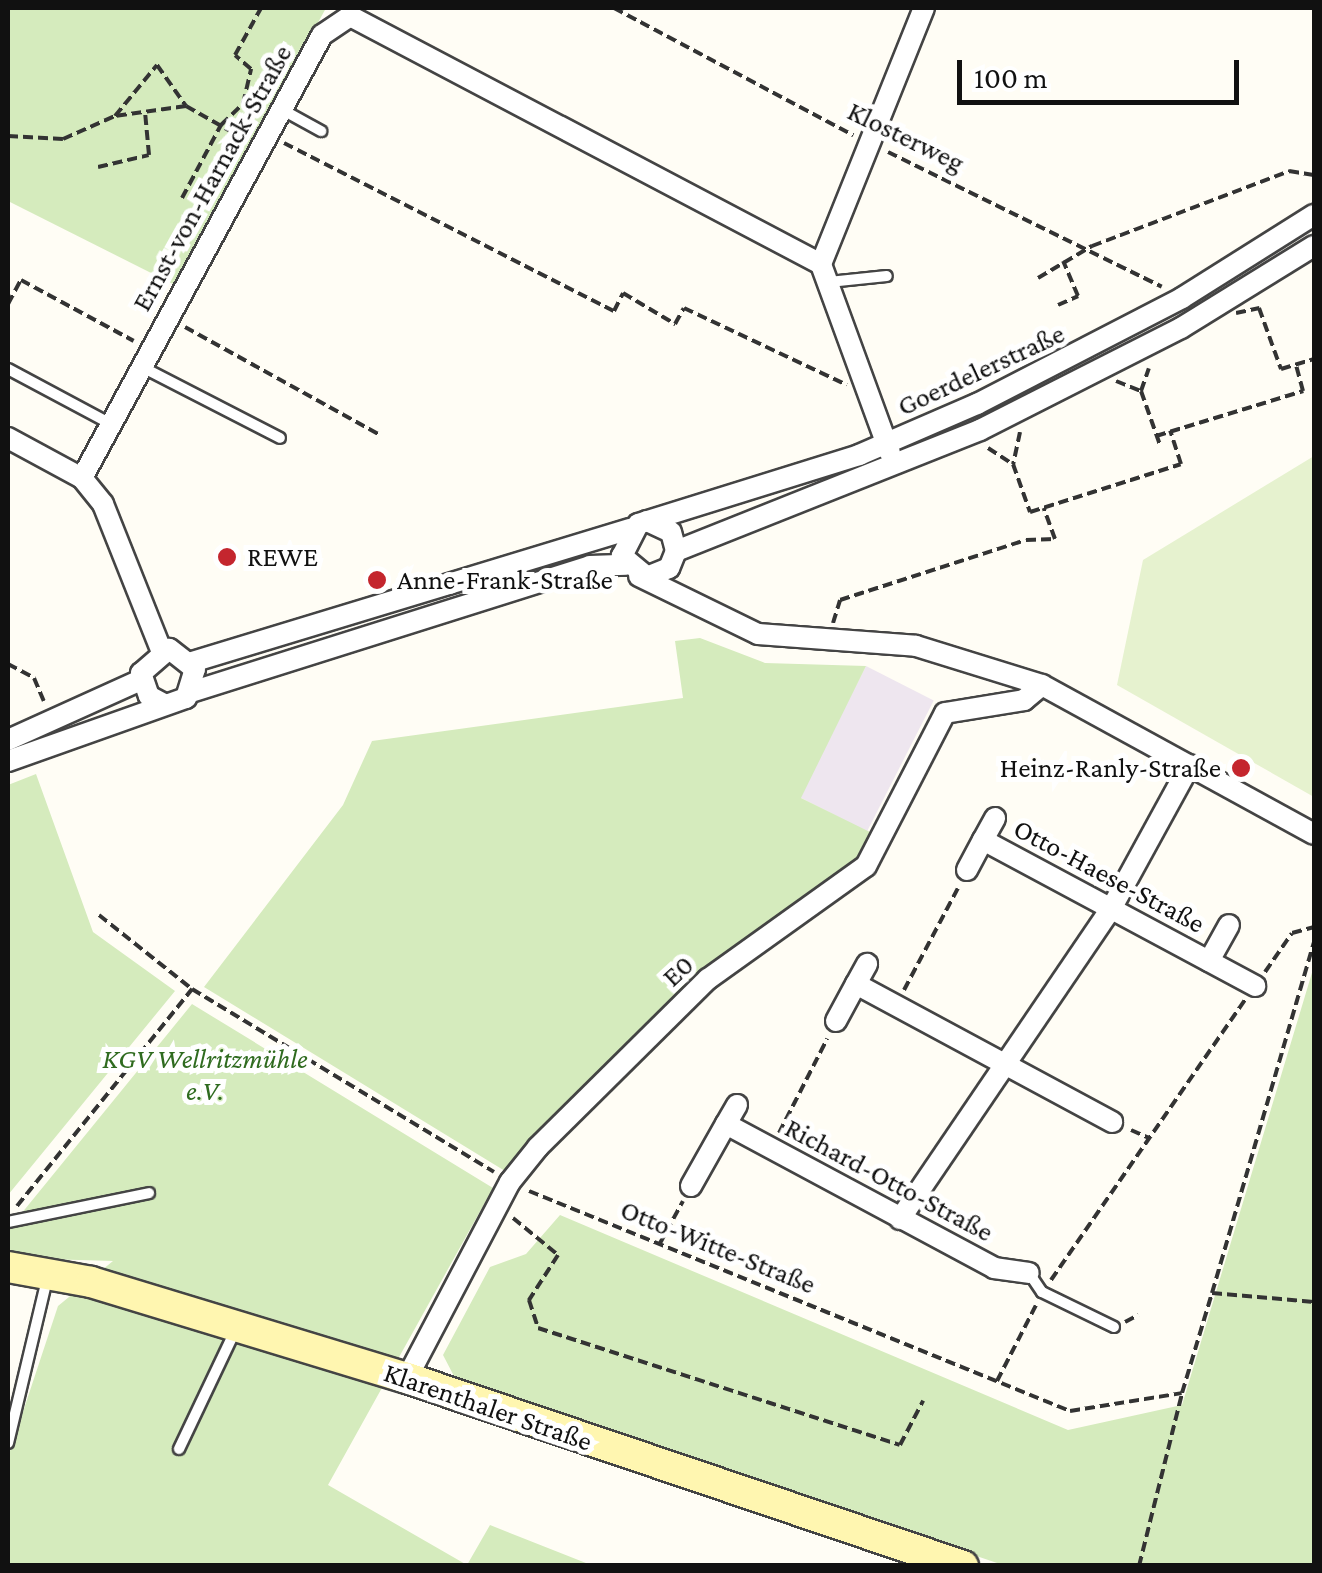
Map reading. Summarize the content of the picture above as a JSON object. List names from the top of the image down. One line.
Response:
{"streets":{"main road":["Klarenthaler Straße"],"street":["Ernst-von-Harnack-Straße","Goerdelerstraße","Otto-Haese-Straße","E0","Richard-Otto-Straße"],"path":["Klosterweg","Otto-Witte-Straße"]},"crossings":[["Klosterweg","Goerdelerstraße"],["E0","Otto-Witte-Straße"],["E0","Klarenthaler Straße"]],"parks":["KGV Wellritzmühle e.V."],"places":["REWE","Anne-Frank-Straße","Heinz-Ranly-Straße"],"scale_bar":"100 m"}
